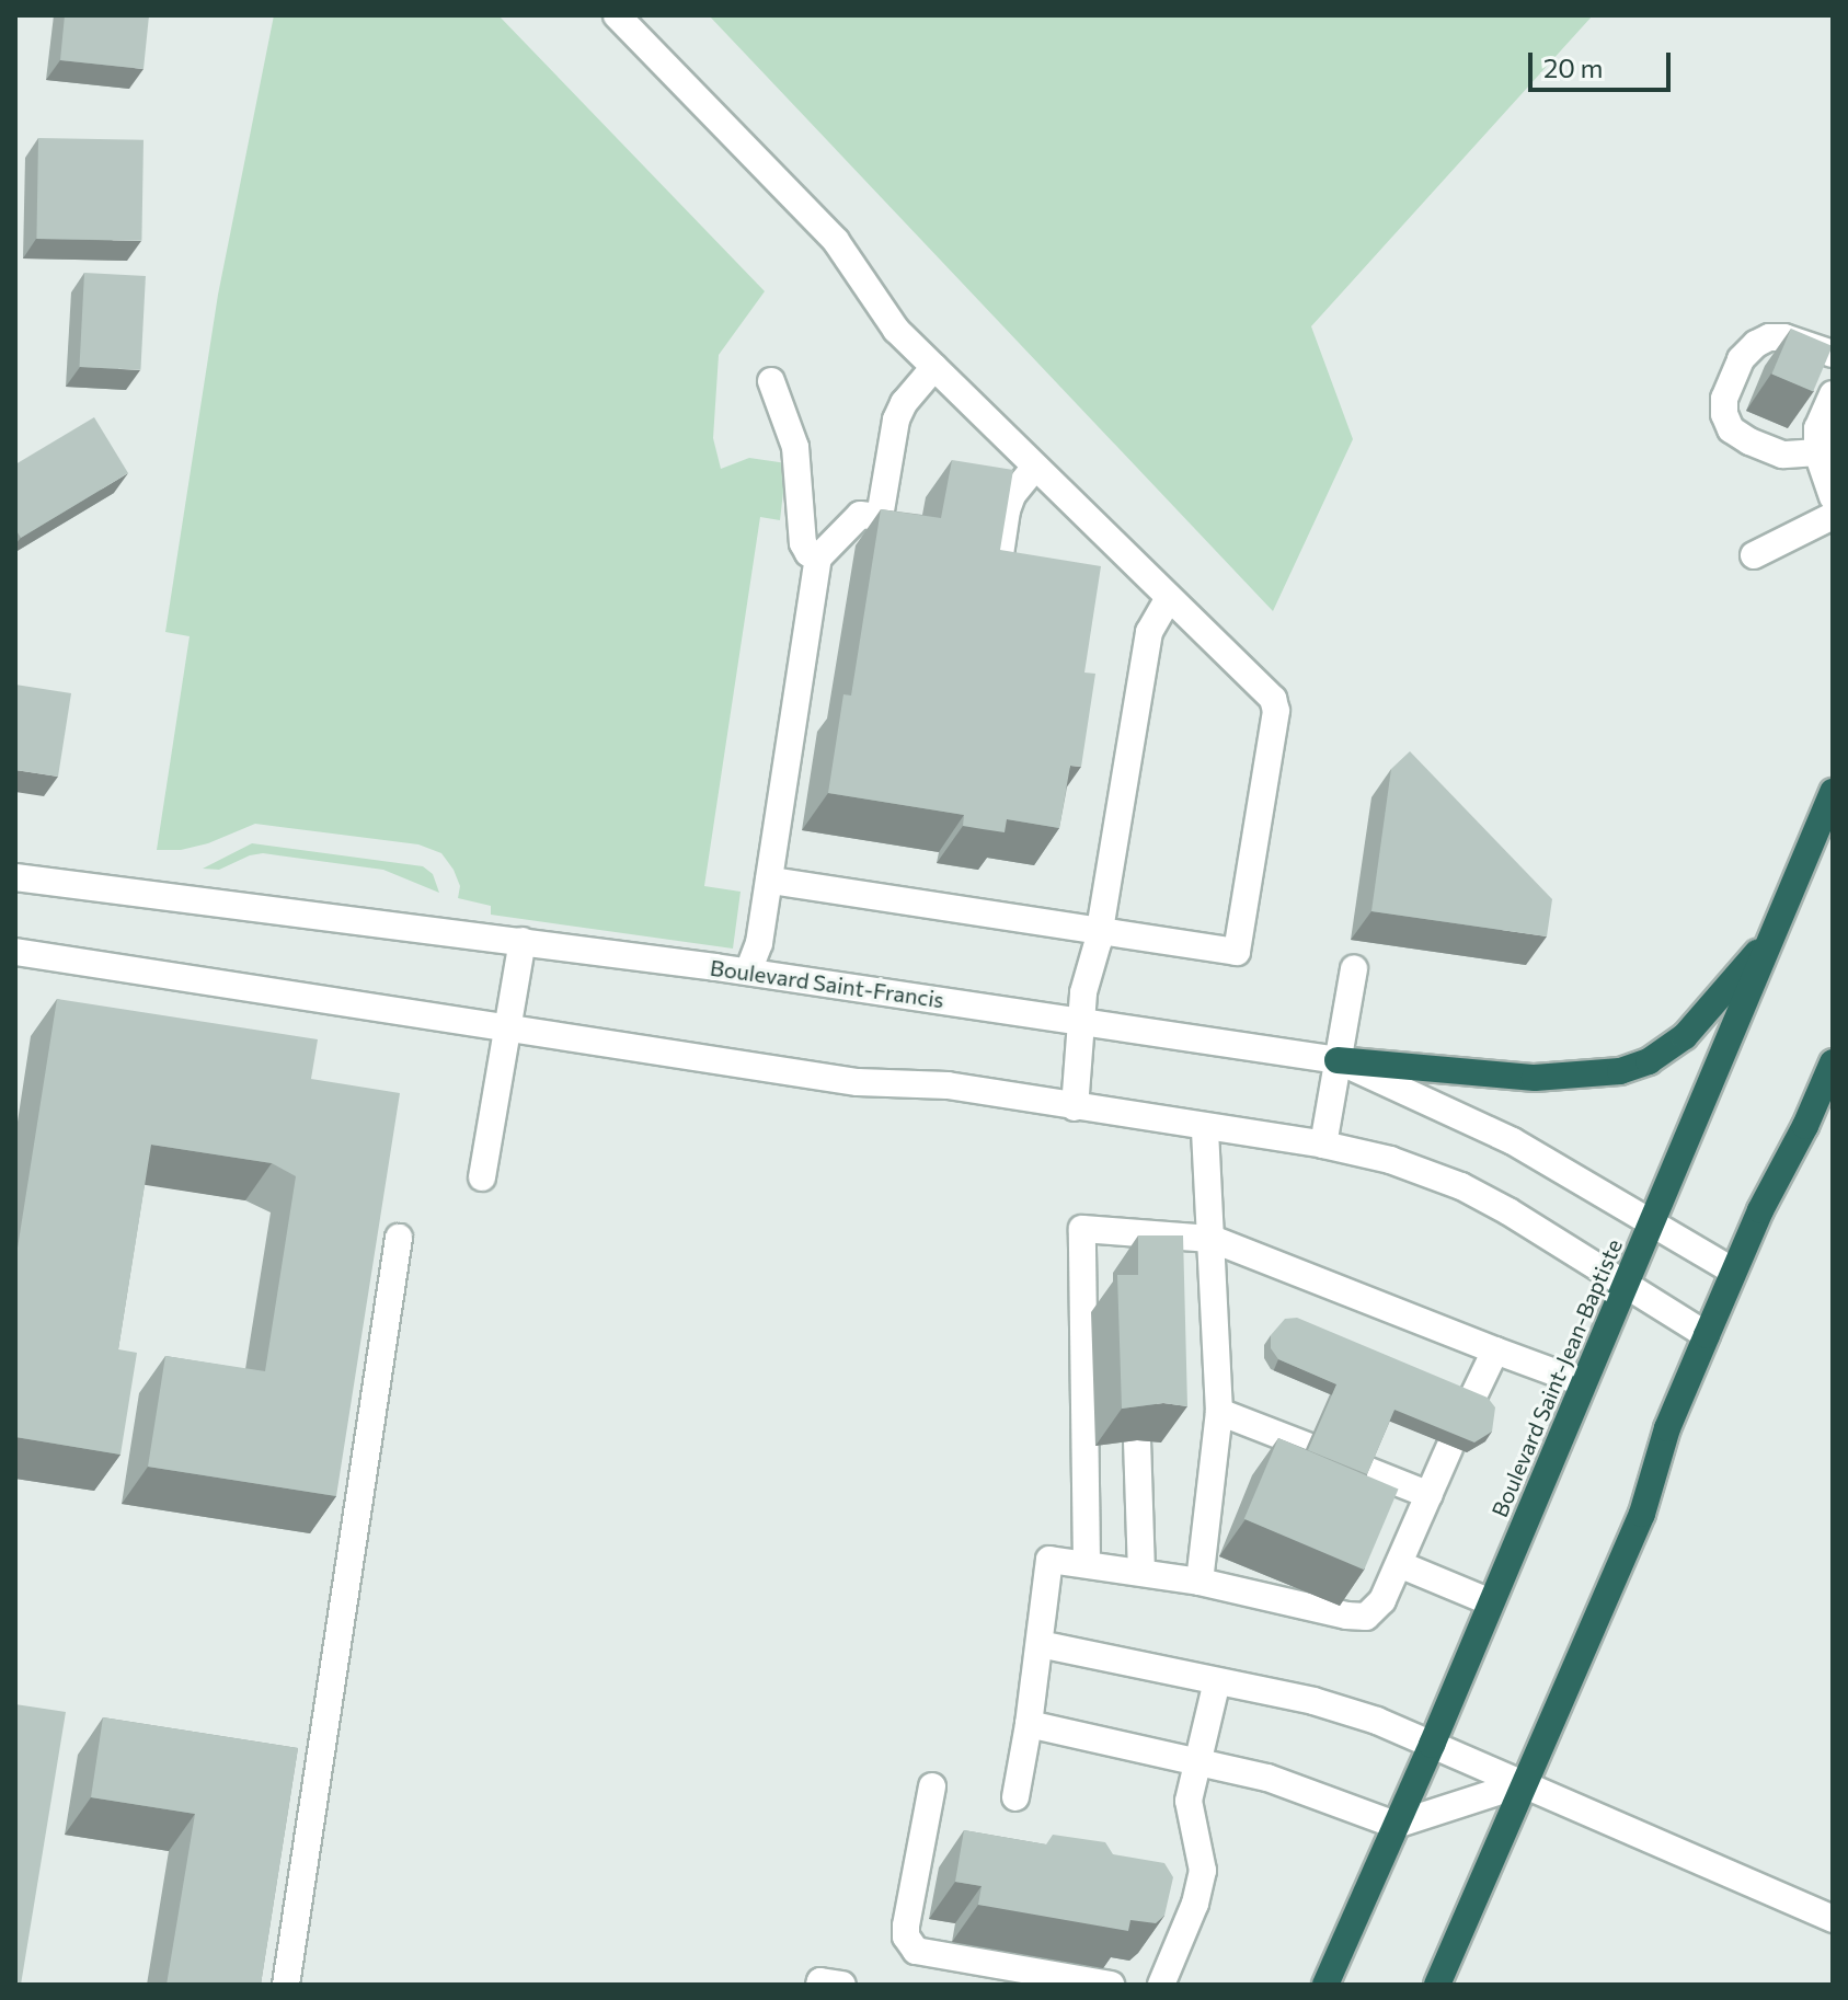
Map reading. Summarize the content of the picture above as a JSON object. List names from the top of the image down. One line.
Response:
{"streets":{"highway":["Boulevard Saint-Jean-Baptiste"],"street":["Boulevard Saint-Francis"]},"crossings":[["Boulevard Saint-Francis","Boulevard Saint-Jean-Baptiste"]],"scale_bar":"20 m"}
